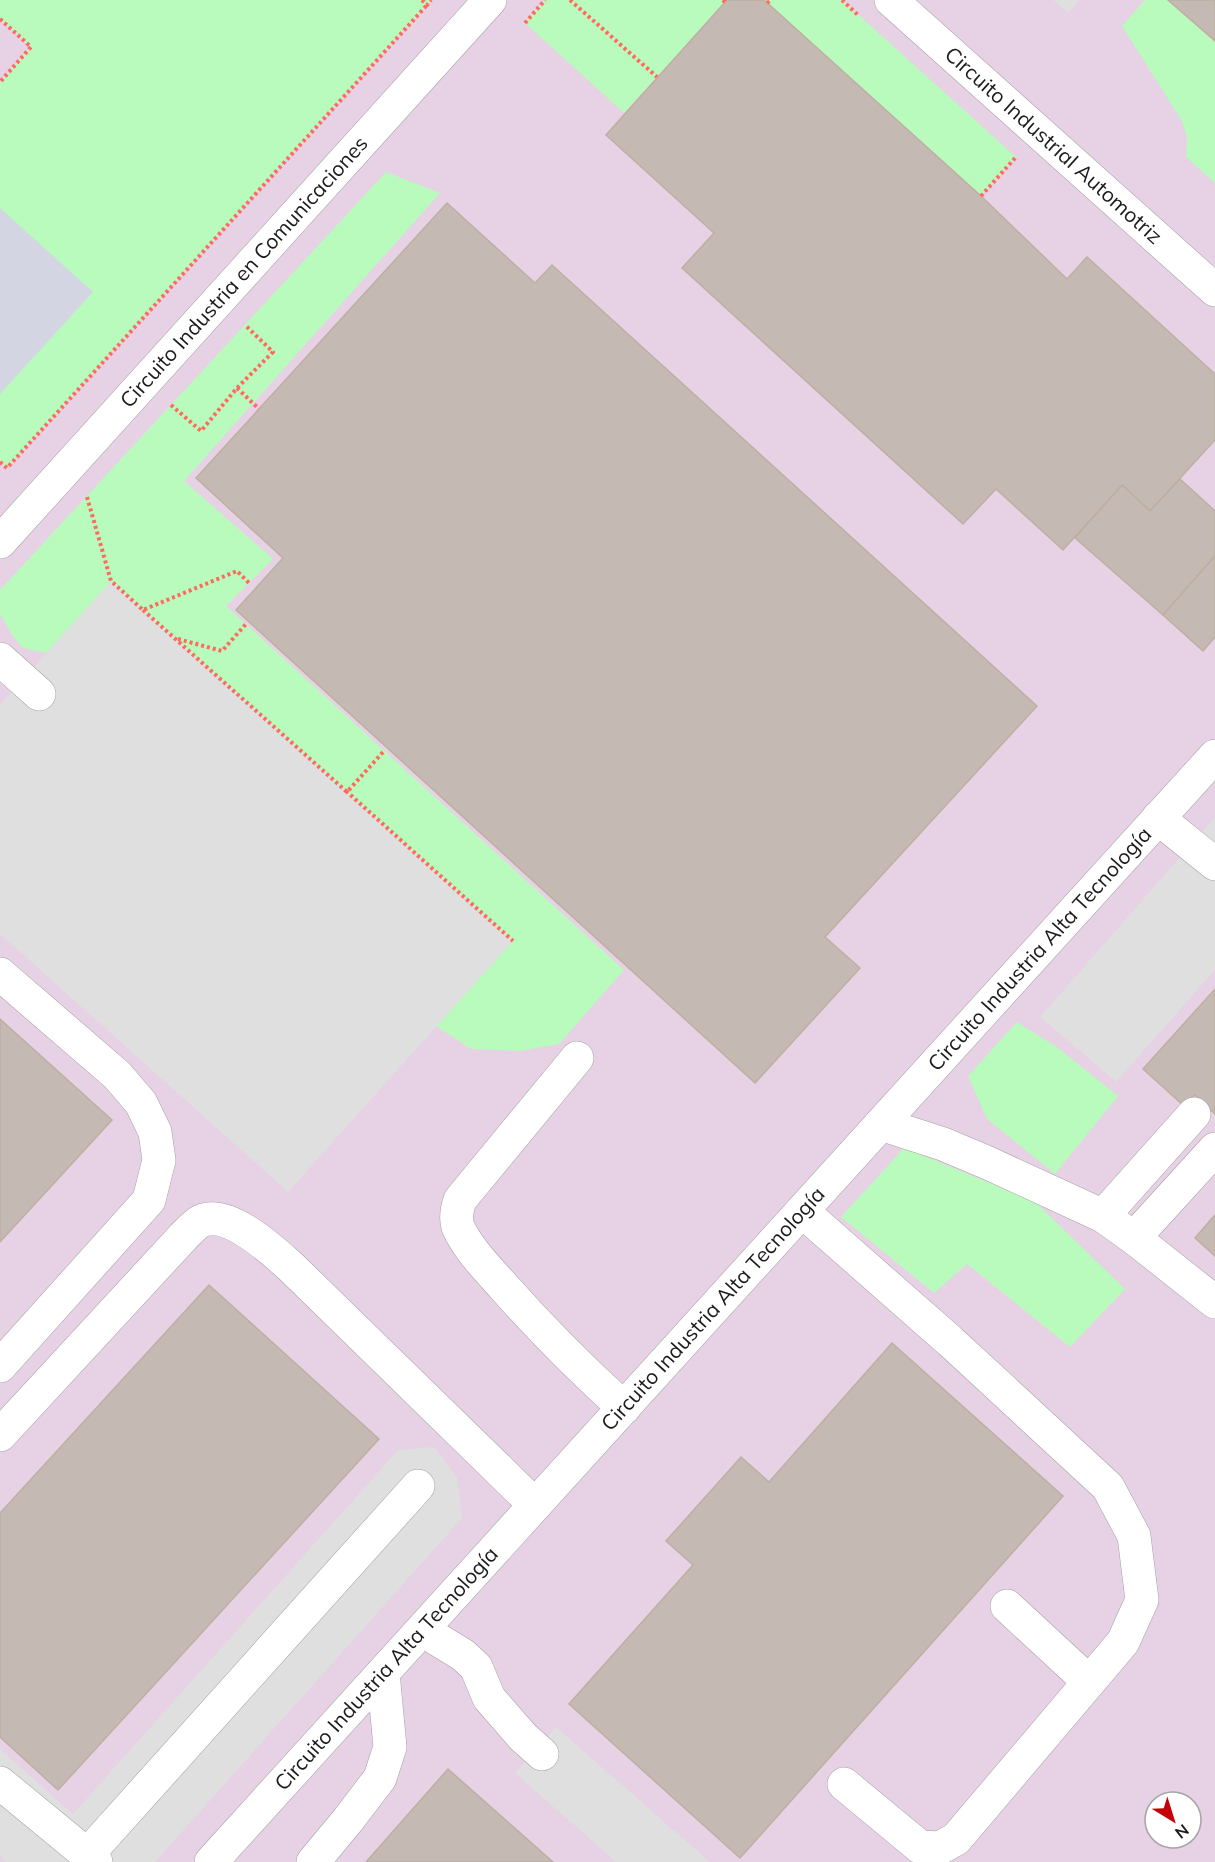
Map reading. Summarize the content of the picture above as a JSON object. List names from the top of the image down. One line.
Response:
{"streets":{"street":["Circuito Industrial Automotriz","Circuito Industria en Comunicaciones","Circuito Industria Alta Tecnología"]},"north":"bottom right"}
